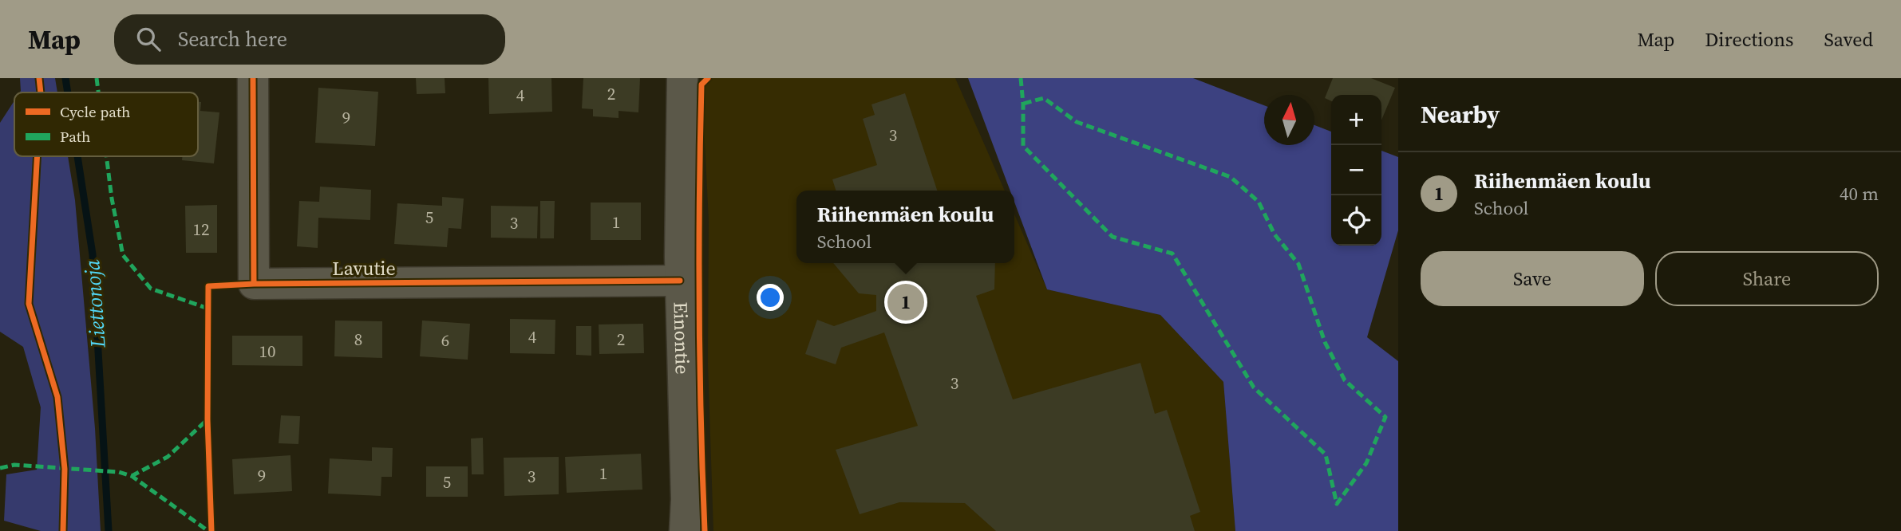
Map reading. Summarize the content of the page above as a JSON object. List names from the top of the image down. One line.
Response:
{"streets":{"street":["Lavutie","Einontie"]},"crossings":[["Lavutie","Einontie"]],"water":["Liettonoja"],"house_numbers":["2","4","9","3","5","1","3","12","4","8","2","6","10","3","1","9","3","5"],"legend":["Cycle path","Path"],"north":"top","page":{"header":"Map","search":"Search here","nav":["Map","Directions","Saved"],"heading":"Nearby","map_buttons":["+","−"],"list":[{"mark":"1","name":"Riihenmäen koulu","note":"School","value":"40 m"}],"popup":["Riihenmäen koulu","School"],"buttons":["Save","Share"],"pins":"1"}}
